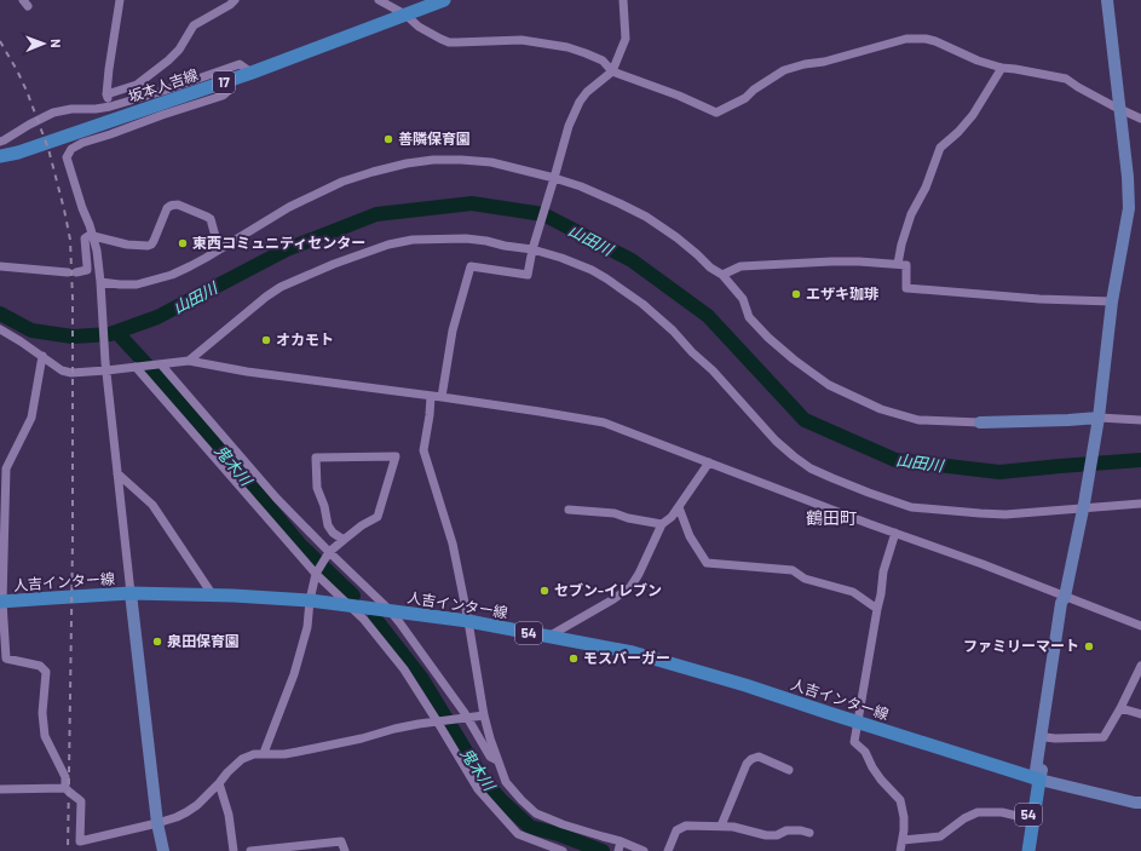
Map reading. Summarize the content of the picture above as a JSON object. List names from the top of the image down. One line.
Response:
{"streets":{"main road":["17","坂本人吉線","人吉インター線","54"]},"crossings":[["人吉インター線","54"]],"districts":["鶴田町"],"water":["山田川","鬼木川"],"places":["善隣保育園","東西コミュニティセンター","エザキ珈琲","オカモト","セブン-イレブン","泉田保育園","ファミリーマート","モスバーガー"],"north":"right"}
